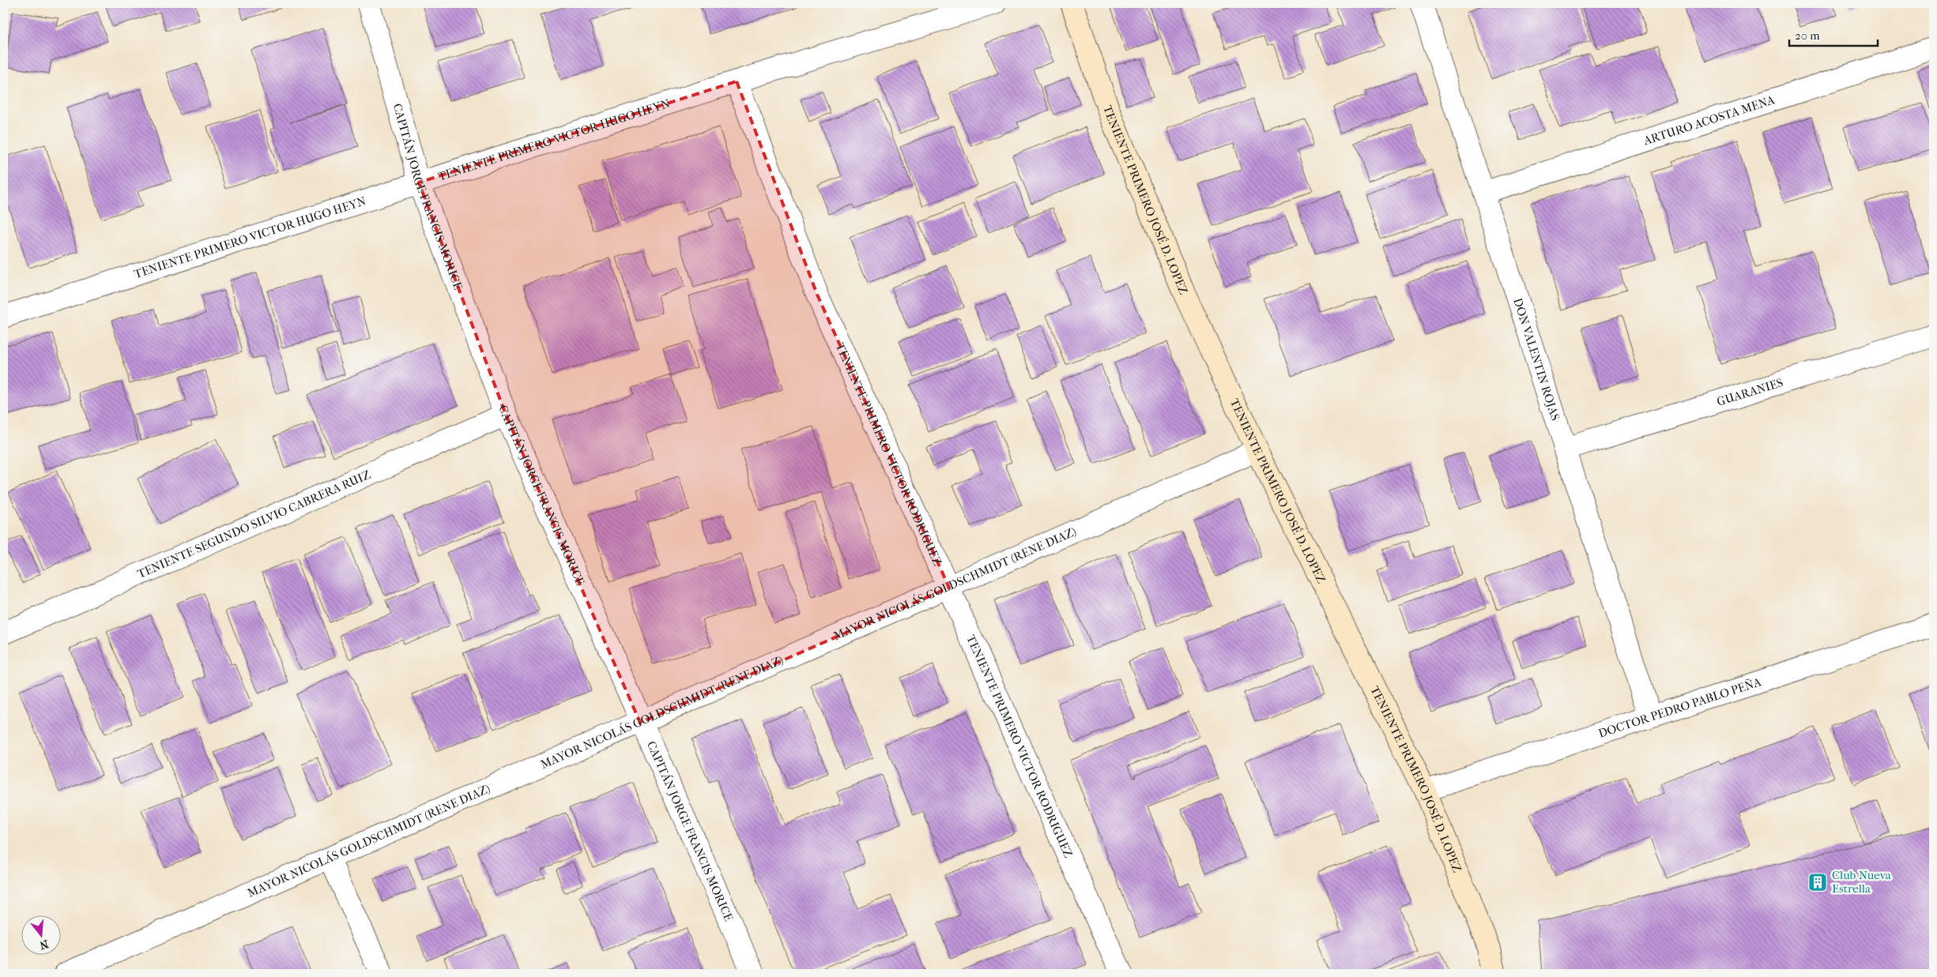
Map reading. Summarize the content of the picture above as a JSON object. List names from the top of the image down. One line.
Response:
{"streets":{"street":["ARTURO ACOSTA MENA","TENIENTE PRIMERO VICTOR HUGO HEYN","CAPITÁN JORGE FRANCIS MORICE","TENIENTE PRIMERO JOSÉ D. LOPEZ","DON VALENTIN ROJAS","GUARANIES","TENIENTE PRIMERO VICTOR RODRIGUEZ","TENIENTE SEGUNDO SILVIO CABRERA RUIZ","MAYOR NICOLÁS GOLDSCHMIDT (RENE DIAZ)","DOCTOR PEDRO PABLO PEÑA"]},"crossings":[["ARTURO ACOSTA MENA","DON VALENTIN ROJAS"],["TENIENTE PRIMERO VICTOR HUGO HEYN","CAPITÁN JORGE FRANCIS MORICE"],["TENIENTE PRIMERO VICTOR HUGO HEYN","TENIENTE PRIMERO VICTOR RODRIGUEZ"],["CAPITÁN JORGE FRANCIS MORICE","TENIENTE SEGUNDO SILVIO CABRERA RUIZ"],["CAPITÁN JORGE FRANCIS MORICE","MAYOR NICOLÁS GOLDSCHMIDT (RENE DIAZ)"],["TENIENTE PRIMERO JOSÉ D. LOPEZ","MAYOR NICOLÁS GOLDSCHMIDT (RENE DIAZ)"],["TENIENTE PRIMERO JOSÉ D. LOPEZ","DOCTOR PEDRO PABLO PEÑA"],["DON VALENTIN ROJAS","GUARANIES"],["DON VALENTIN ROJAS","DOCTOR PEDRO PABLO PEÑA"],["TENIENTE PRIMERO VICTOR RODRIGUEZ","MAYOR NICOLÁS GOLDSCHMIDT (RENE DIAZ)"]],"places":{"building":["Club Nueva Estrella"]},"scale_bar":"20 m","north":"bottom"}
